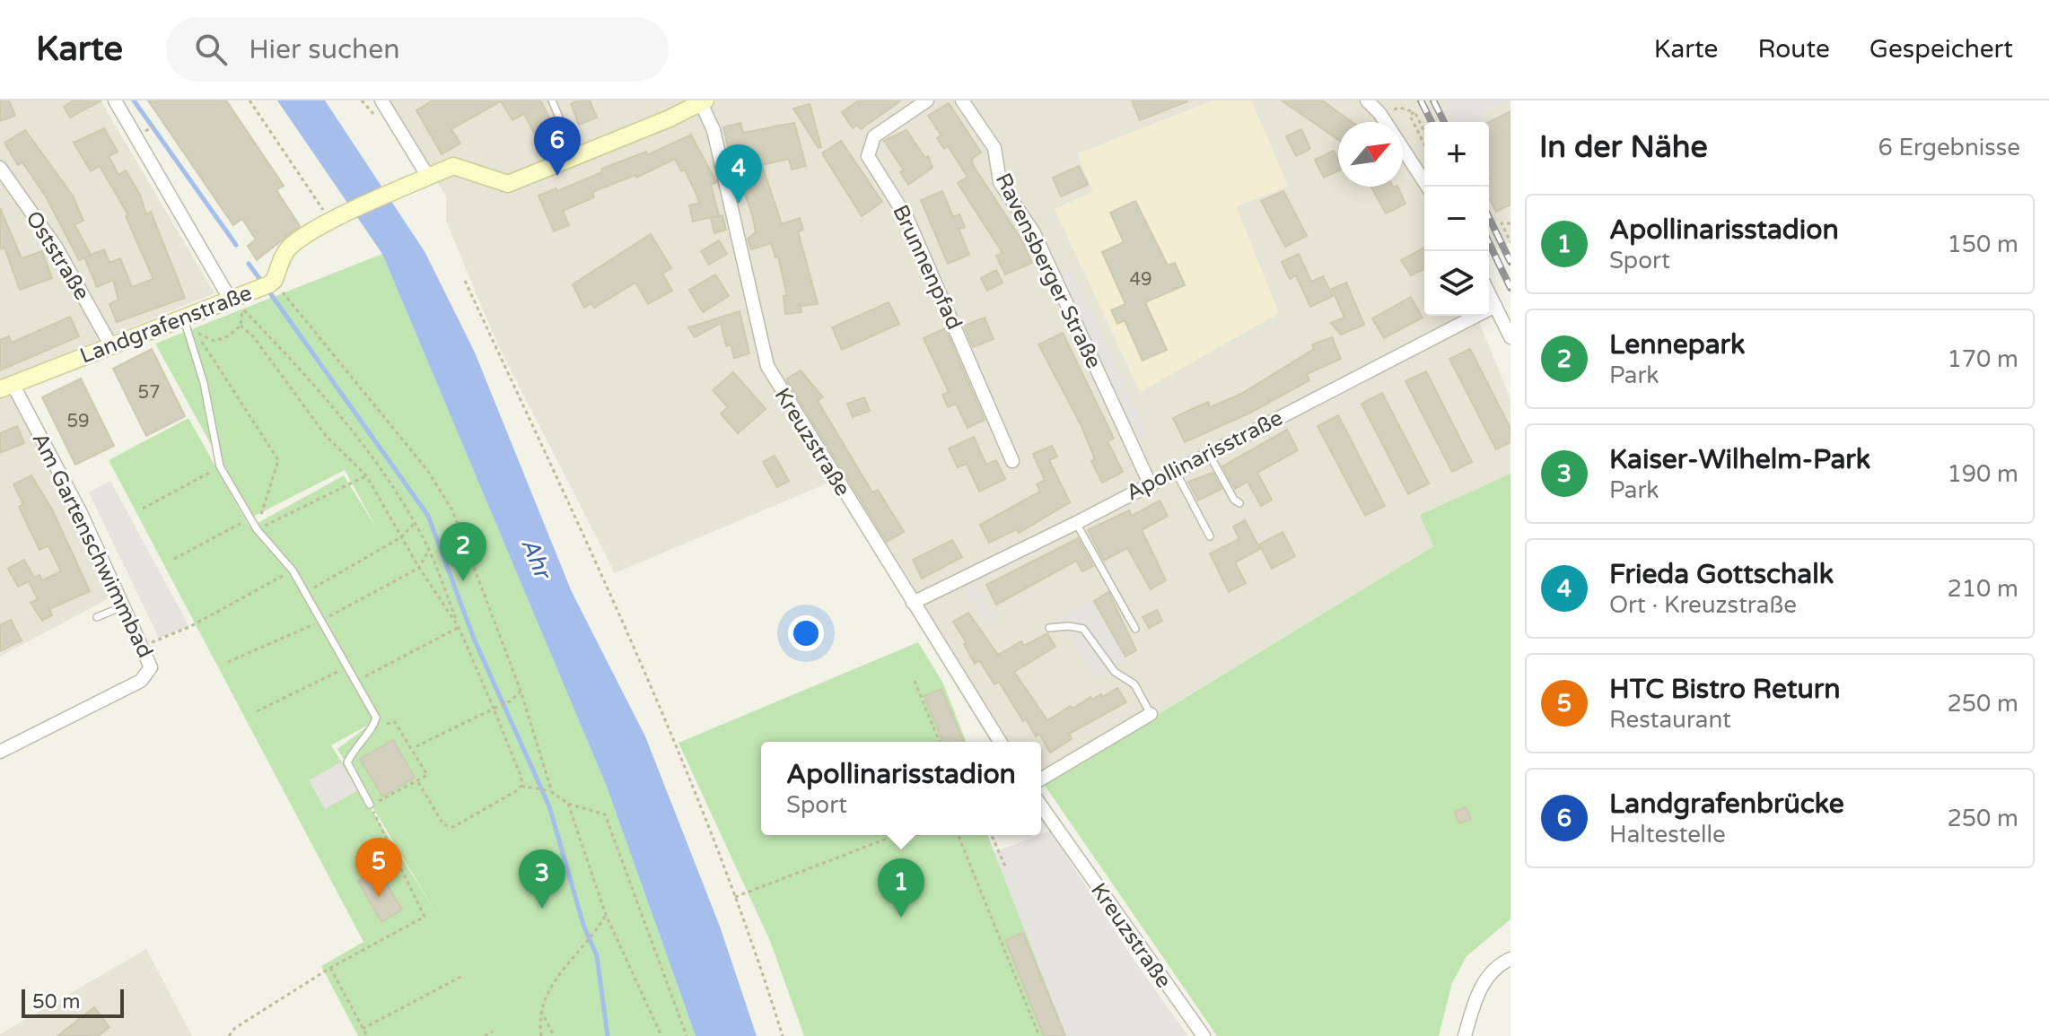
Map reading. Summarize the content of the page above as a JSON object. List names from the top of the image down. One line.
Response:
{"streets":{"street":["Oststraße","Brunnenpfad","Ravensberger Straße","Landgrafenstraße","Kreuzstraße","Apollinarisstraße","Am Gartenschwimmbad"]},"crossings":[["Oststraße","Landgrafenstraße"],["Ravensberger Straße","Apollinarisstraße"],["Landgrafenstraße","Kreuzstraße"],["Landgrafenstraße","Am Gartenschwimmbad"],["Kreuzstraße","Apollinarisstraße"]],"water":["Ahr"],"house_numbers":["49","57","59"],"scale_bar":"50 m","north":"top right","page":{"header":"Karte","search":"Hier suchen","nav":["Karte","Route","Gespeichert"],"heading":["In der Nähe","6 Ergebnisse"],"pins":["6","4","2","5","3","1"],"map_buttons":["+","−"],"list":[{"mark":"1","name":"Apollinarisstadion","note":"Sport","value":"150 m"},{"mark":"2","name":"Lennepark","note":"Park","value":"170 m"},{"mark":"3","name":"Kaiser-Wilhelm-Park","note":"Park","value":"190 m"},{"mark":"4","name":"Frieda Gottschalk","note":"Ort · Kreuzstraße","value":"210 m"},{"mark":"5","name":"HTC Bistro Return","note":"Restaurant","value":"250 m"},{"mark":"6","name":"Landgrafenbrücke","note":"Haltestelle","value":"250 m"}],"popup":["Apollinarisstadion","Sport"],"scale":"50 m"}}
